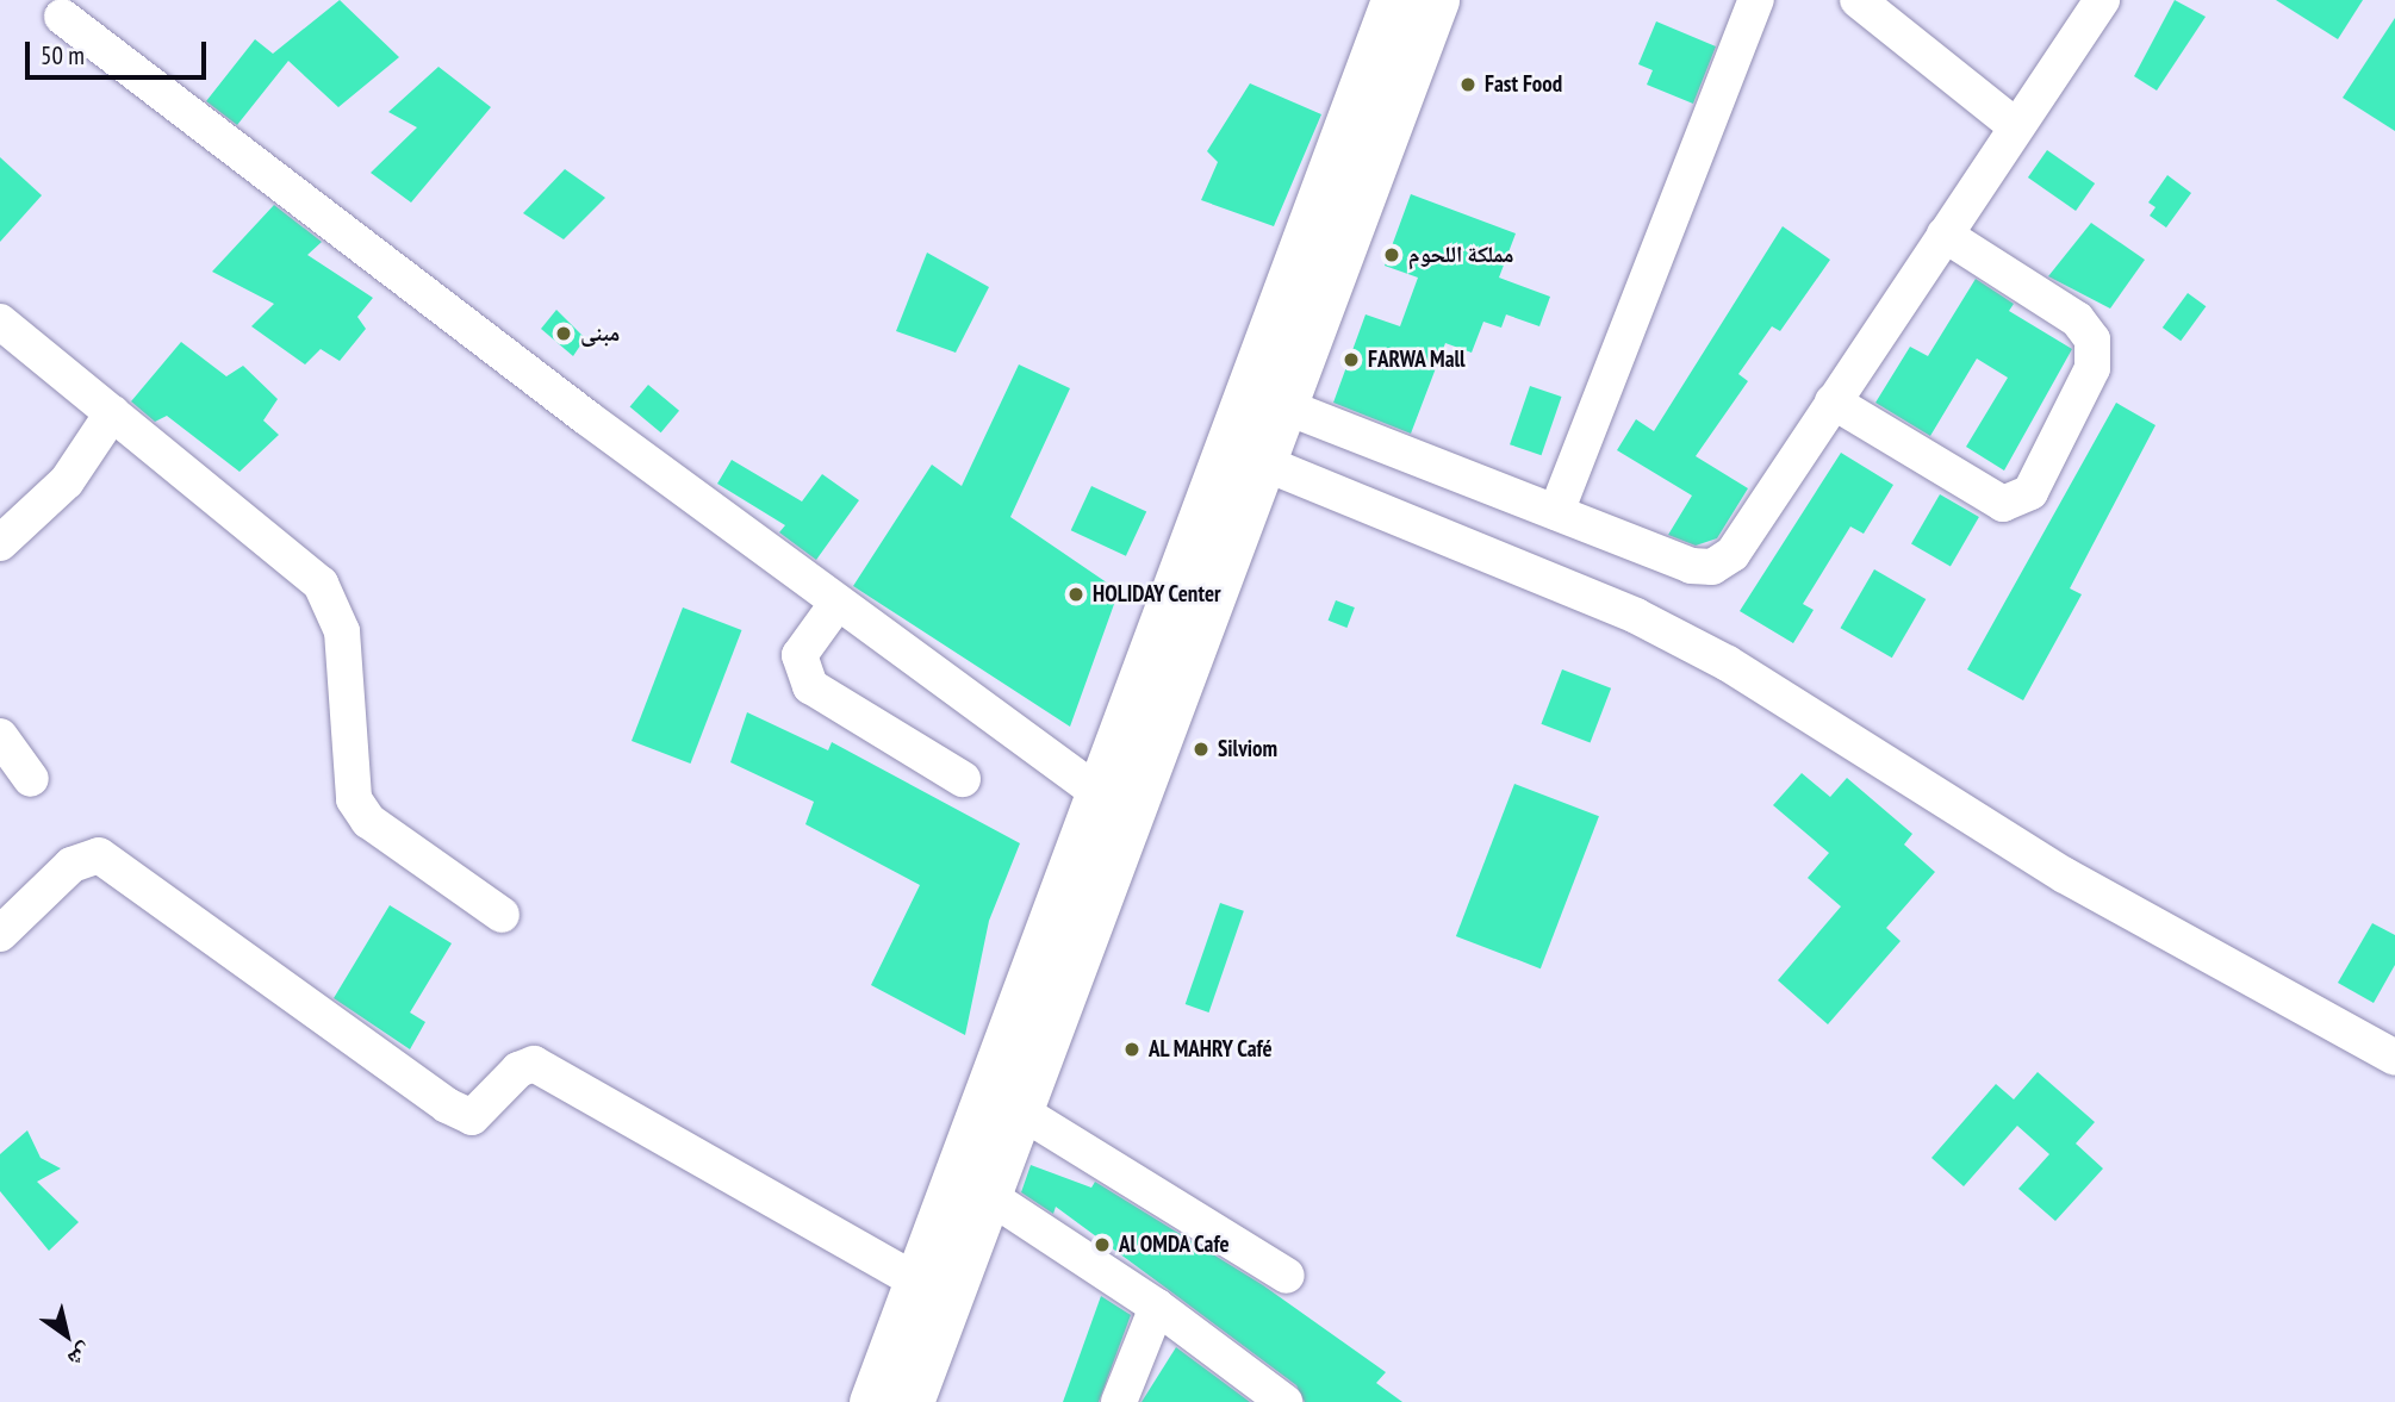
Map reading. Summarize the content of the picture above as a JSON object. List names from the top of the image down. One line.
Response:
{"places":["Fast Food","مملكة اللحوم","مبنى","FARWA Mall","HOLIDAY Center","Silviom","AL MAHRY Café","Al OMDA Cafe"],"scale_bar":"50 m","north":"bottom right"}
